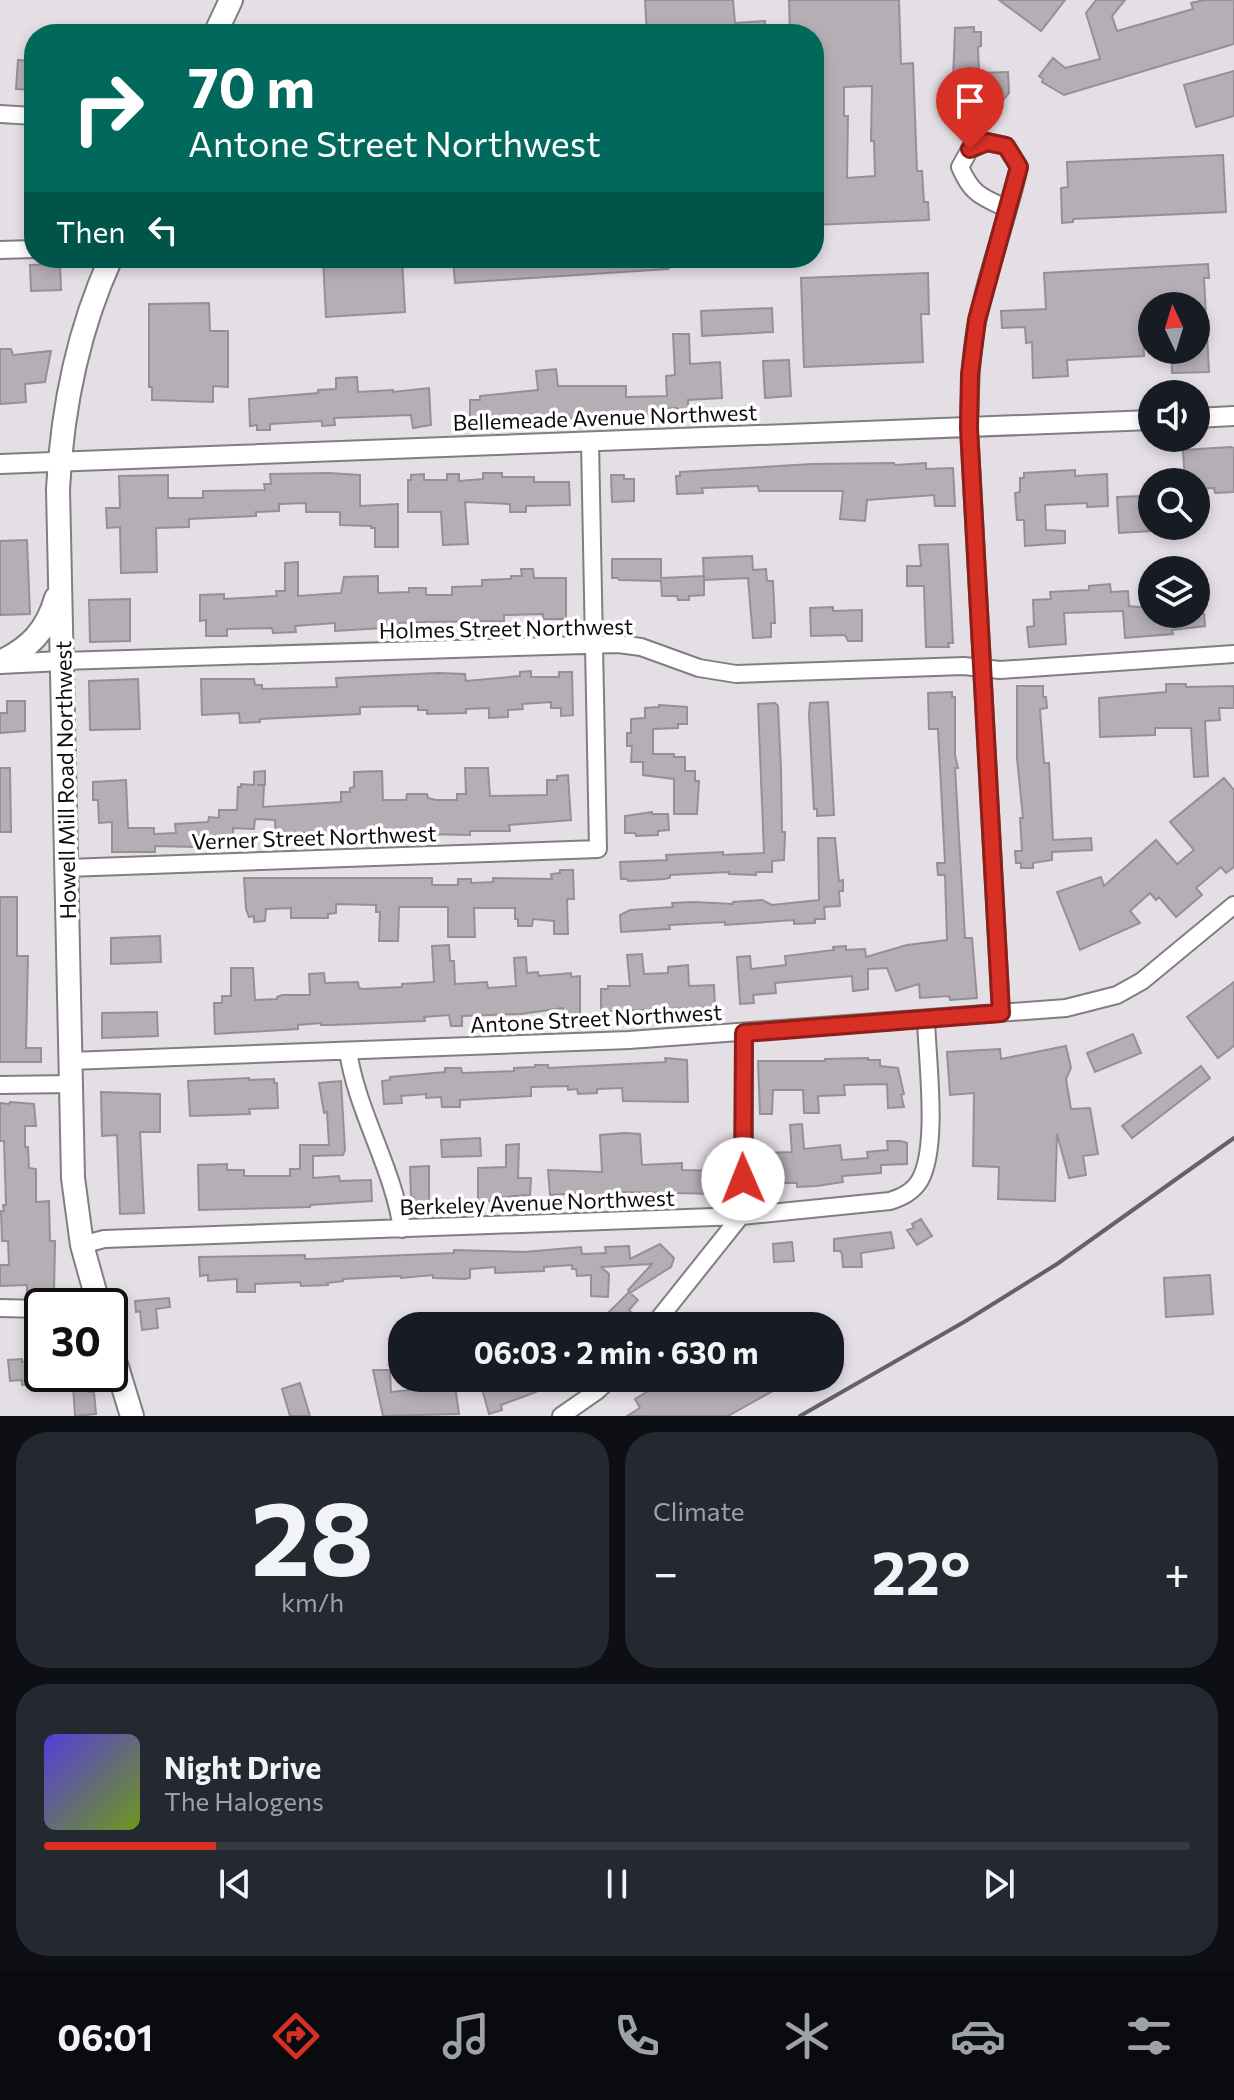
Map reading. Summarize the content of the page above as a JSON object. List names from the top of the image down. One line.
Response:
{"streets":{"main road":["Howell Mill Road Northwest"],"street":["Bellemeade Avenue Northwest","Holmes Street Northwest","Verner Street Northwest","Antone Street Northwest","Berkeley Avenue Northwest"]},"crossings":[["Bellemeade Avenue Northwest","Howell Mill Road Northwest"],["Holmes Street Northwest","Howell Mill Road Northwest"],["Holmes Street Northwest","Verner Street Northwest"],["Howell Mill Road Northwest","Verner Street Northwest"],["Howell Mill Road Northwest","Antone Street Northwest"],["Howell Mill Road Northwest","Berkeley Avenue Northwest"],["Antone Street Northwest","Berkeley Avenue Northwest"]],"north":"top","page":{"turn":["70 m","Antone Street Northwest"],"then":"Then","limit":"30","trip":"06:03 · 2 min · 630 m","tile":[["28","km/h"],"Climate"],"heat":["−","22°","+"],"song":["Night Drive","The Halogens"],"tabs":"06:01"}}
